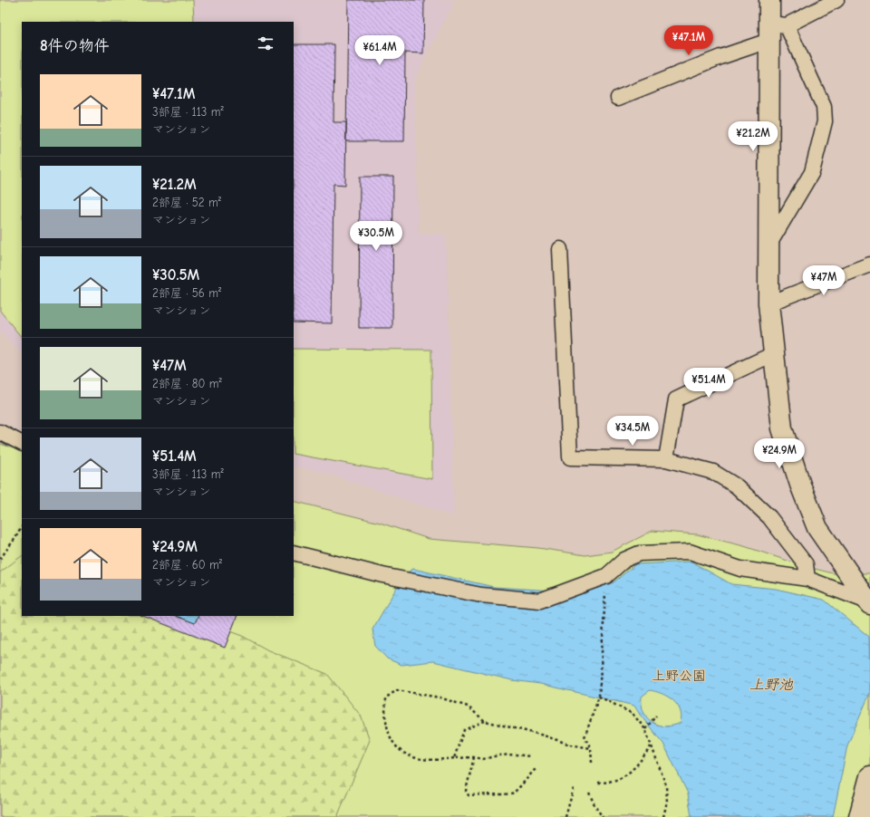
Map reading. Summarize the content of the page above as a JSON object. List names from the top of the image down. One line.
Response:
{"water":["上野池"],"parks":["上野公園"],"page":{"heading":"8件の物件","price":["¥47.1M","¥61.4M","¥21.2M","¥30.5M","¥47M","¥51.4M","¥34.5M","¥24.9M"],"list":[{"name":"¥47.1M","note":"3部屋 · 113 m² · マンション"},{"name":"¥21.2M","note":"2部屋 · 52 m² · マンション"},{"name":"¥30.5M","note":"2部屋 · 56 m² · マンション"},{"name":"¥47M","note":"2部屋 · 80 m² · マンション"},{"name":"¥51.4M","note":"3部屋 · 113 m² · マンション"},{"name":"¥24.9M","note":"2部屋 · 60 m² · マンション"}]}}
